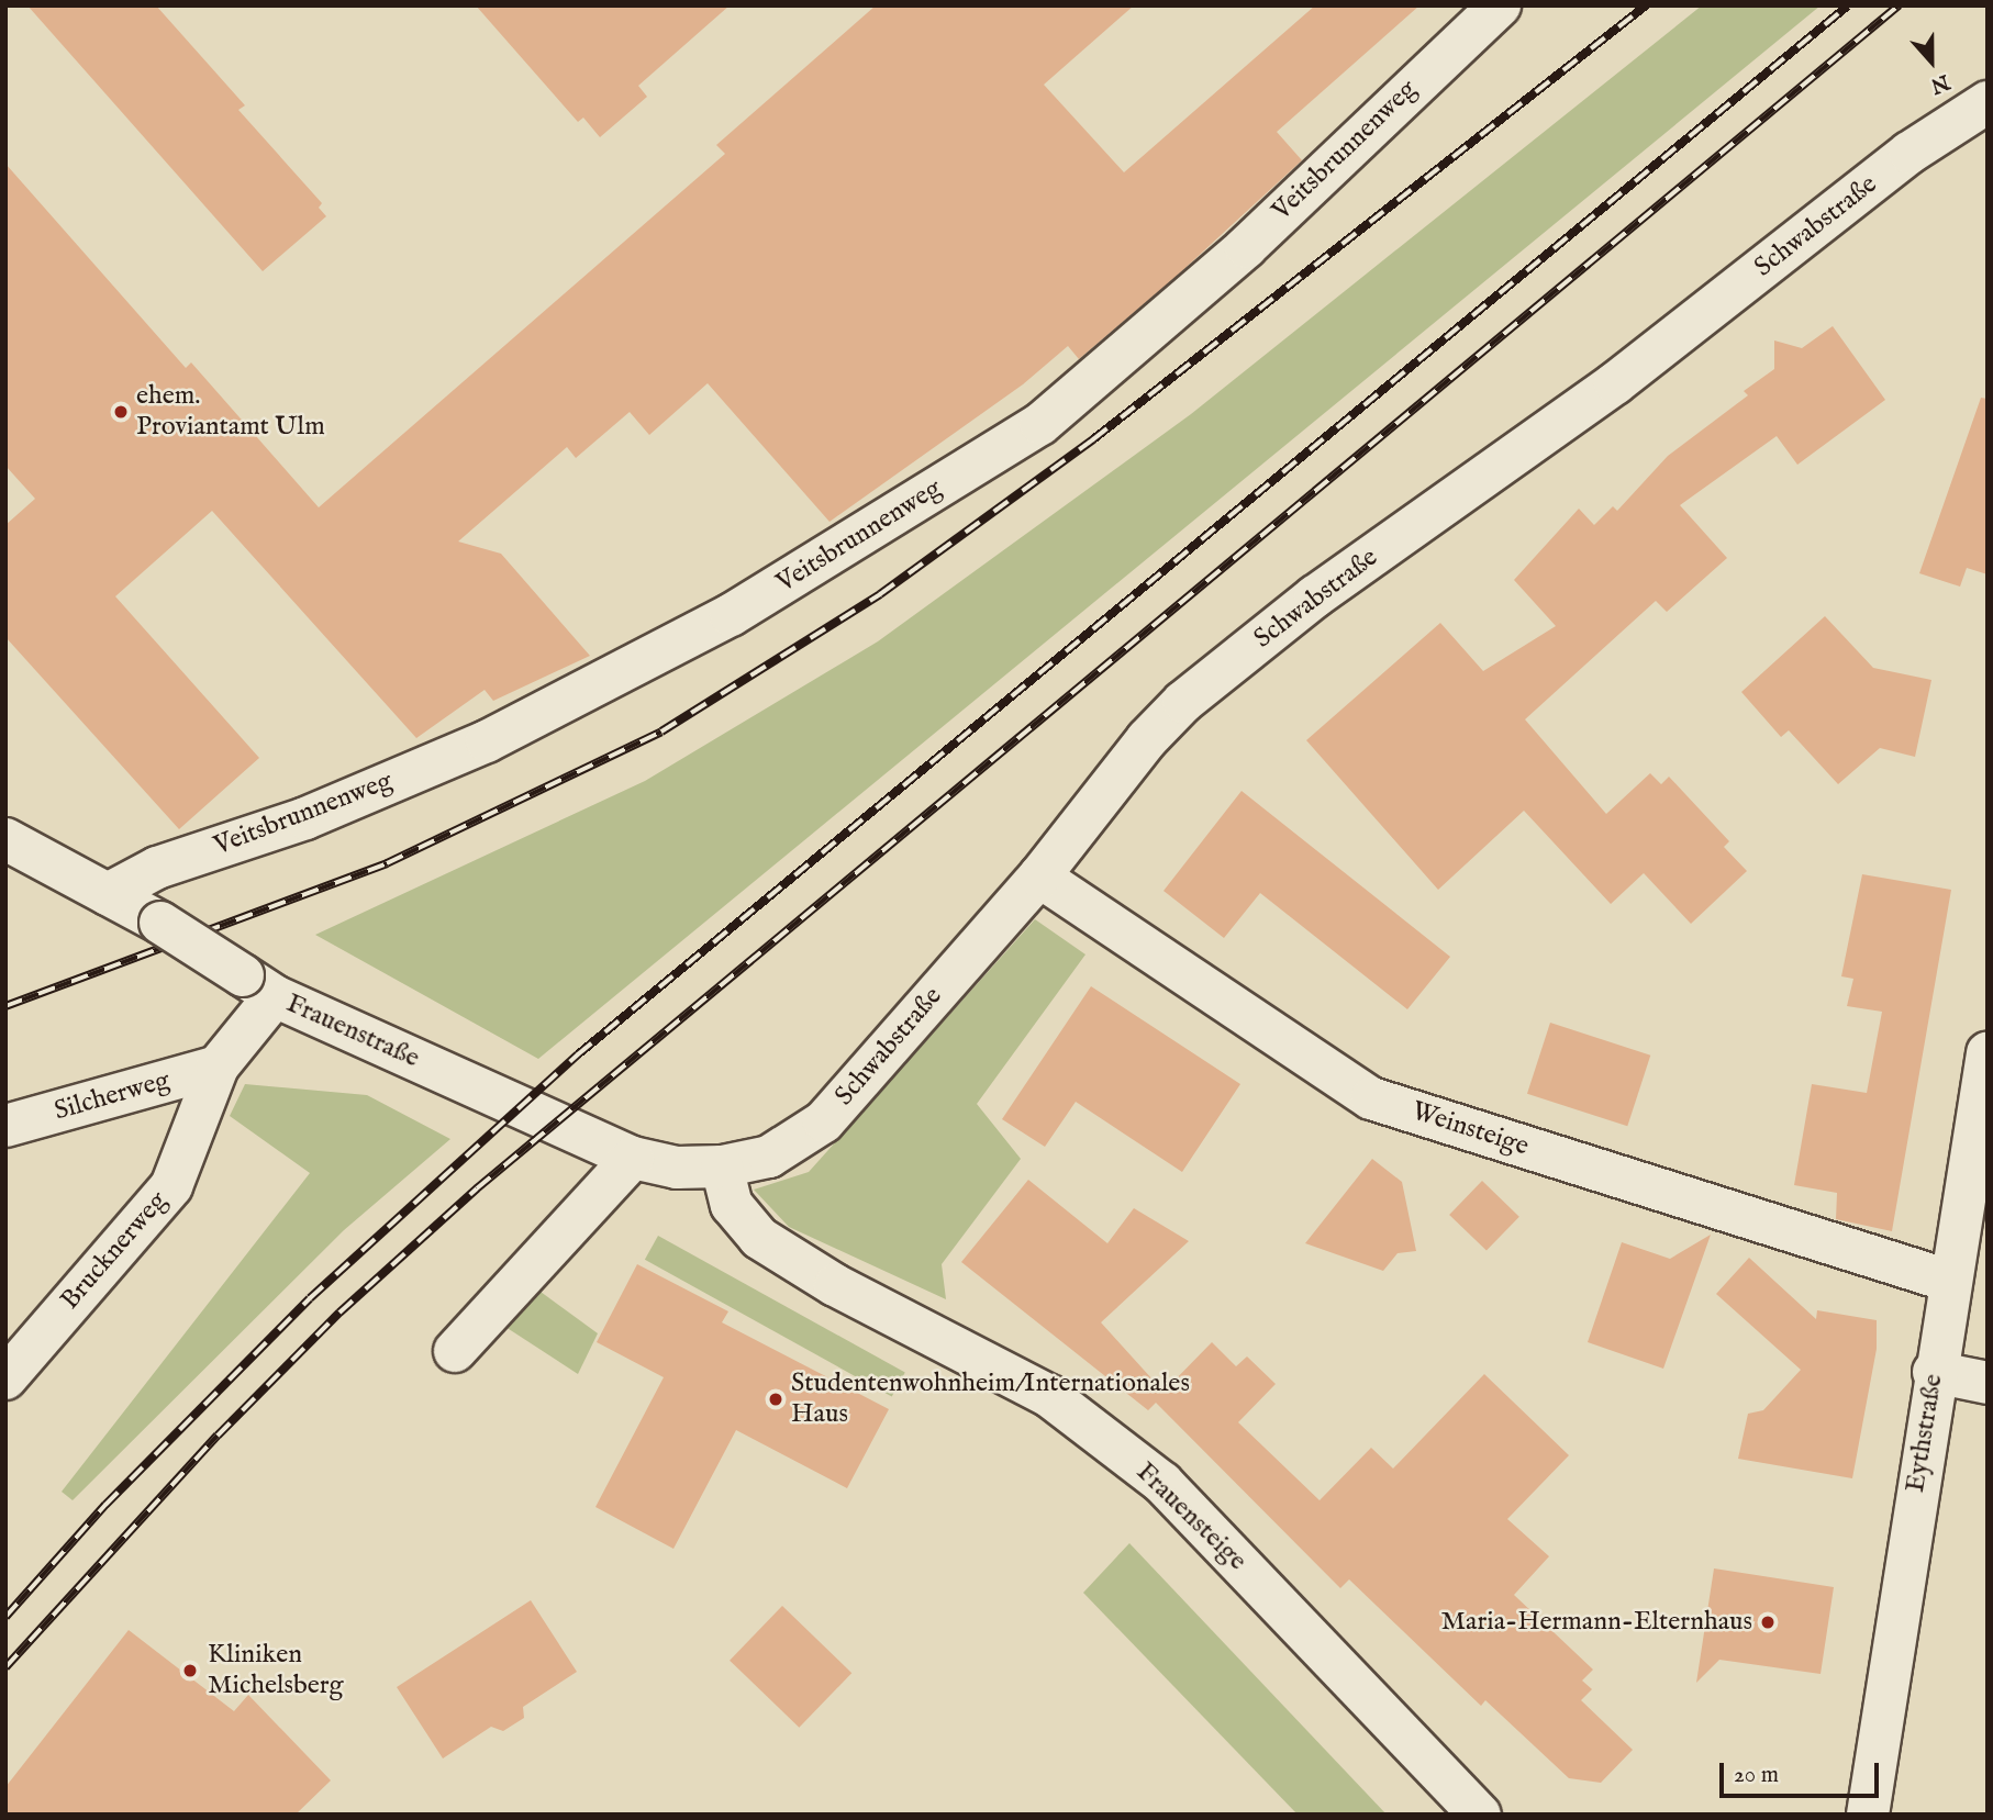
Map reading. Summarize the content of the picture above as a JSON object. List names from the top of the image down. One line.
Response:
{"streets":{"street":["Veitsbrunnenweg","Schwabstraße","Frauenstraße","Silcherweg","Weinsteige","Brucknerweg","Eythstraße","Frauensteige"]},"crossings":[["Veitsbrunnenweg","Frauenstraße"],["Schwabstraße","Frauenstraße"],["Schwabstraße","Weinsteige"],["Schwabstraße","Frauensteige"],["Frauenstraße","Brucknerweg"],["Frauenstraße","Frauensteige"],["Silcherweg","Brucknerweg"],["Weinsteige","Eythstraße"]],"places":["ehem. Proviantamt Ulm","Studentenwohnheim/Internationales Haus","Maria-Hermann-Elternhaus","Kliniken Michelsberg"],"scale_bar":"20 m","north":"bottom"}
